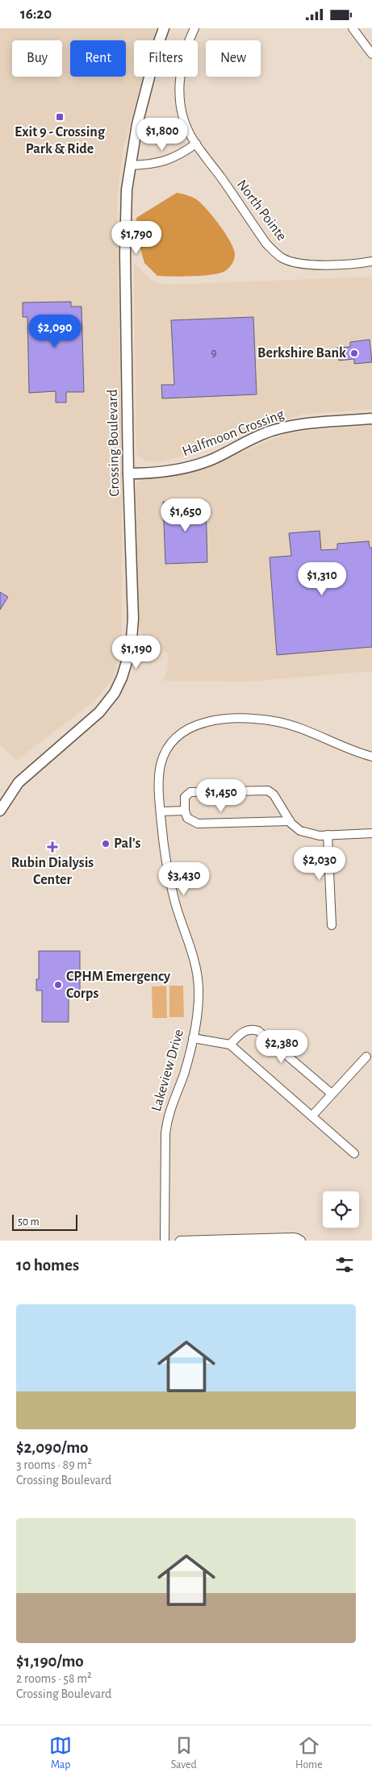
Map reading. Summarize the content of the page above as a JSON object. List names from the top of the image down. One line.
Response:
{"streets":{"street":["North Pointe","Halfmoon Crossing","Crossing Boulevard","Lakeview Drive"]},"crossings":[["Halfmoon Crossing","Crossing Boulevard"]],"places":{"transit":["Exit 9 - Crossing Park & Ride"],"other":["Berkshire Bank","Pal's","CPHM Emergency Corps"],"health":["Rubin Dialysis Center"]},"house_numbers":["9"],"scale_bar":"50 m","page":{"status":"16:20","chip":["Buy","Rent","Filters","New"],"price":["$1,800","$1,790","$2,090","$1,650","$1,310","$1,190","$1,450","$2,030","$3,430","$2,380"],"scale":"50 m","heading":"10 homes","list":[{"name":"$2,090/mo","note":"3 rooms · 89 m² · Crossing Boulevard"},{"name":"$1,190/mo","note":"2 rooms · 58 m² · Crossing Boulevard"}],"tabs":["Map","Saved","Home"]}}
